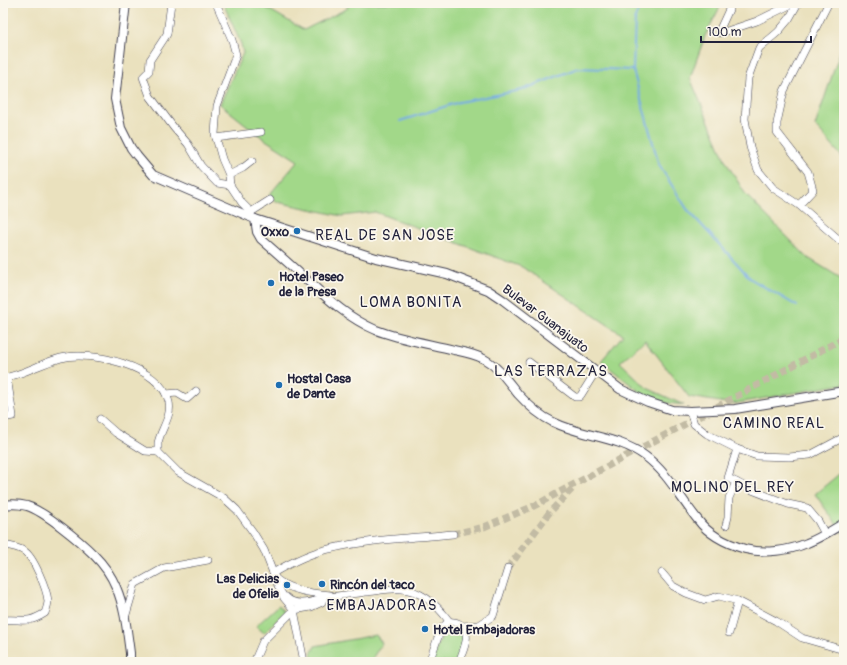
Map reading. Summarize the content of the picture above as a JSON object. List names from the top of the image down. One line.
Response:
{"streets":{"street":["Bulevar Guanajuato"]},"districts":["REAL DE SAN JOSE","LOMA BONITA","LAS TERRAZAS","CAMINO REAL","MOLINO DEL REY","EMBAJADORAS"],"places":["Oxxo","Hotel Paseo de la Presa","Hostal Casa de Dante","Rincón del taco","Las Delicias de Ofelia","Hotel Embajadoras"],"scale_bar":"100 m"}
